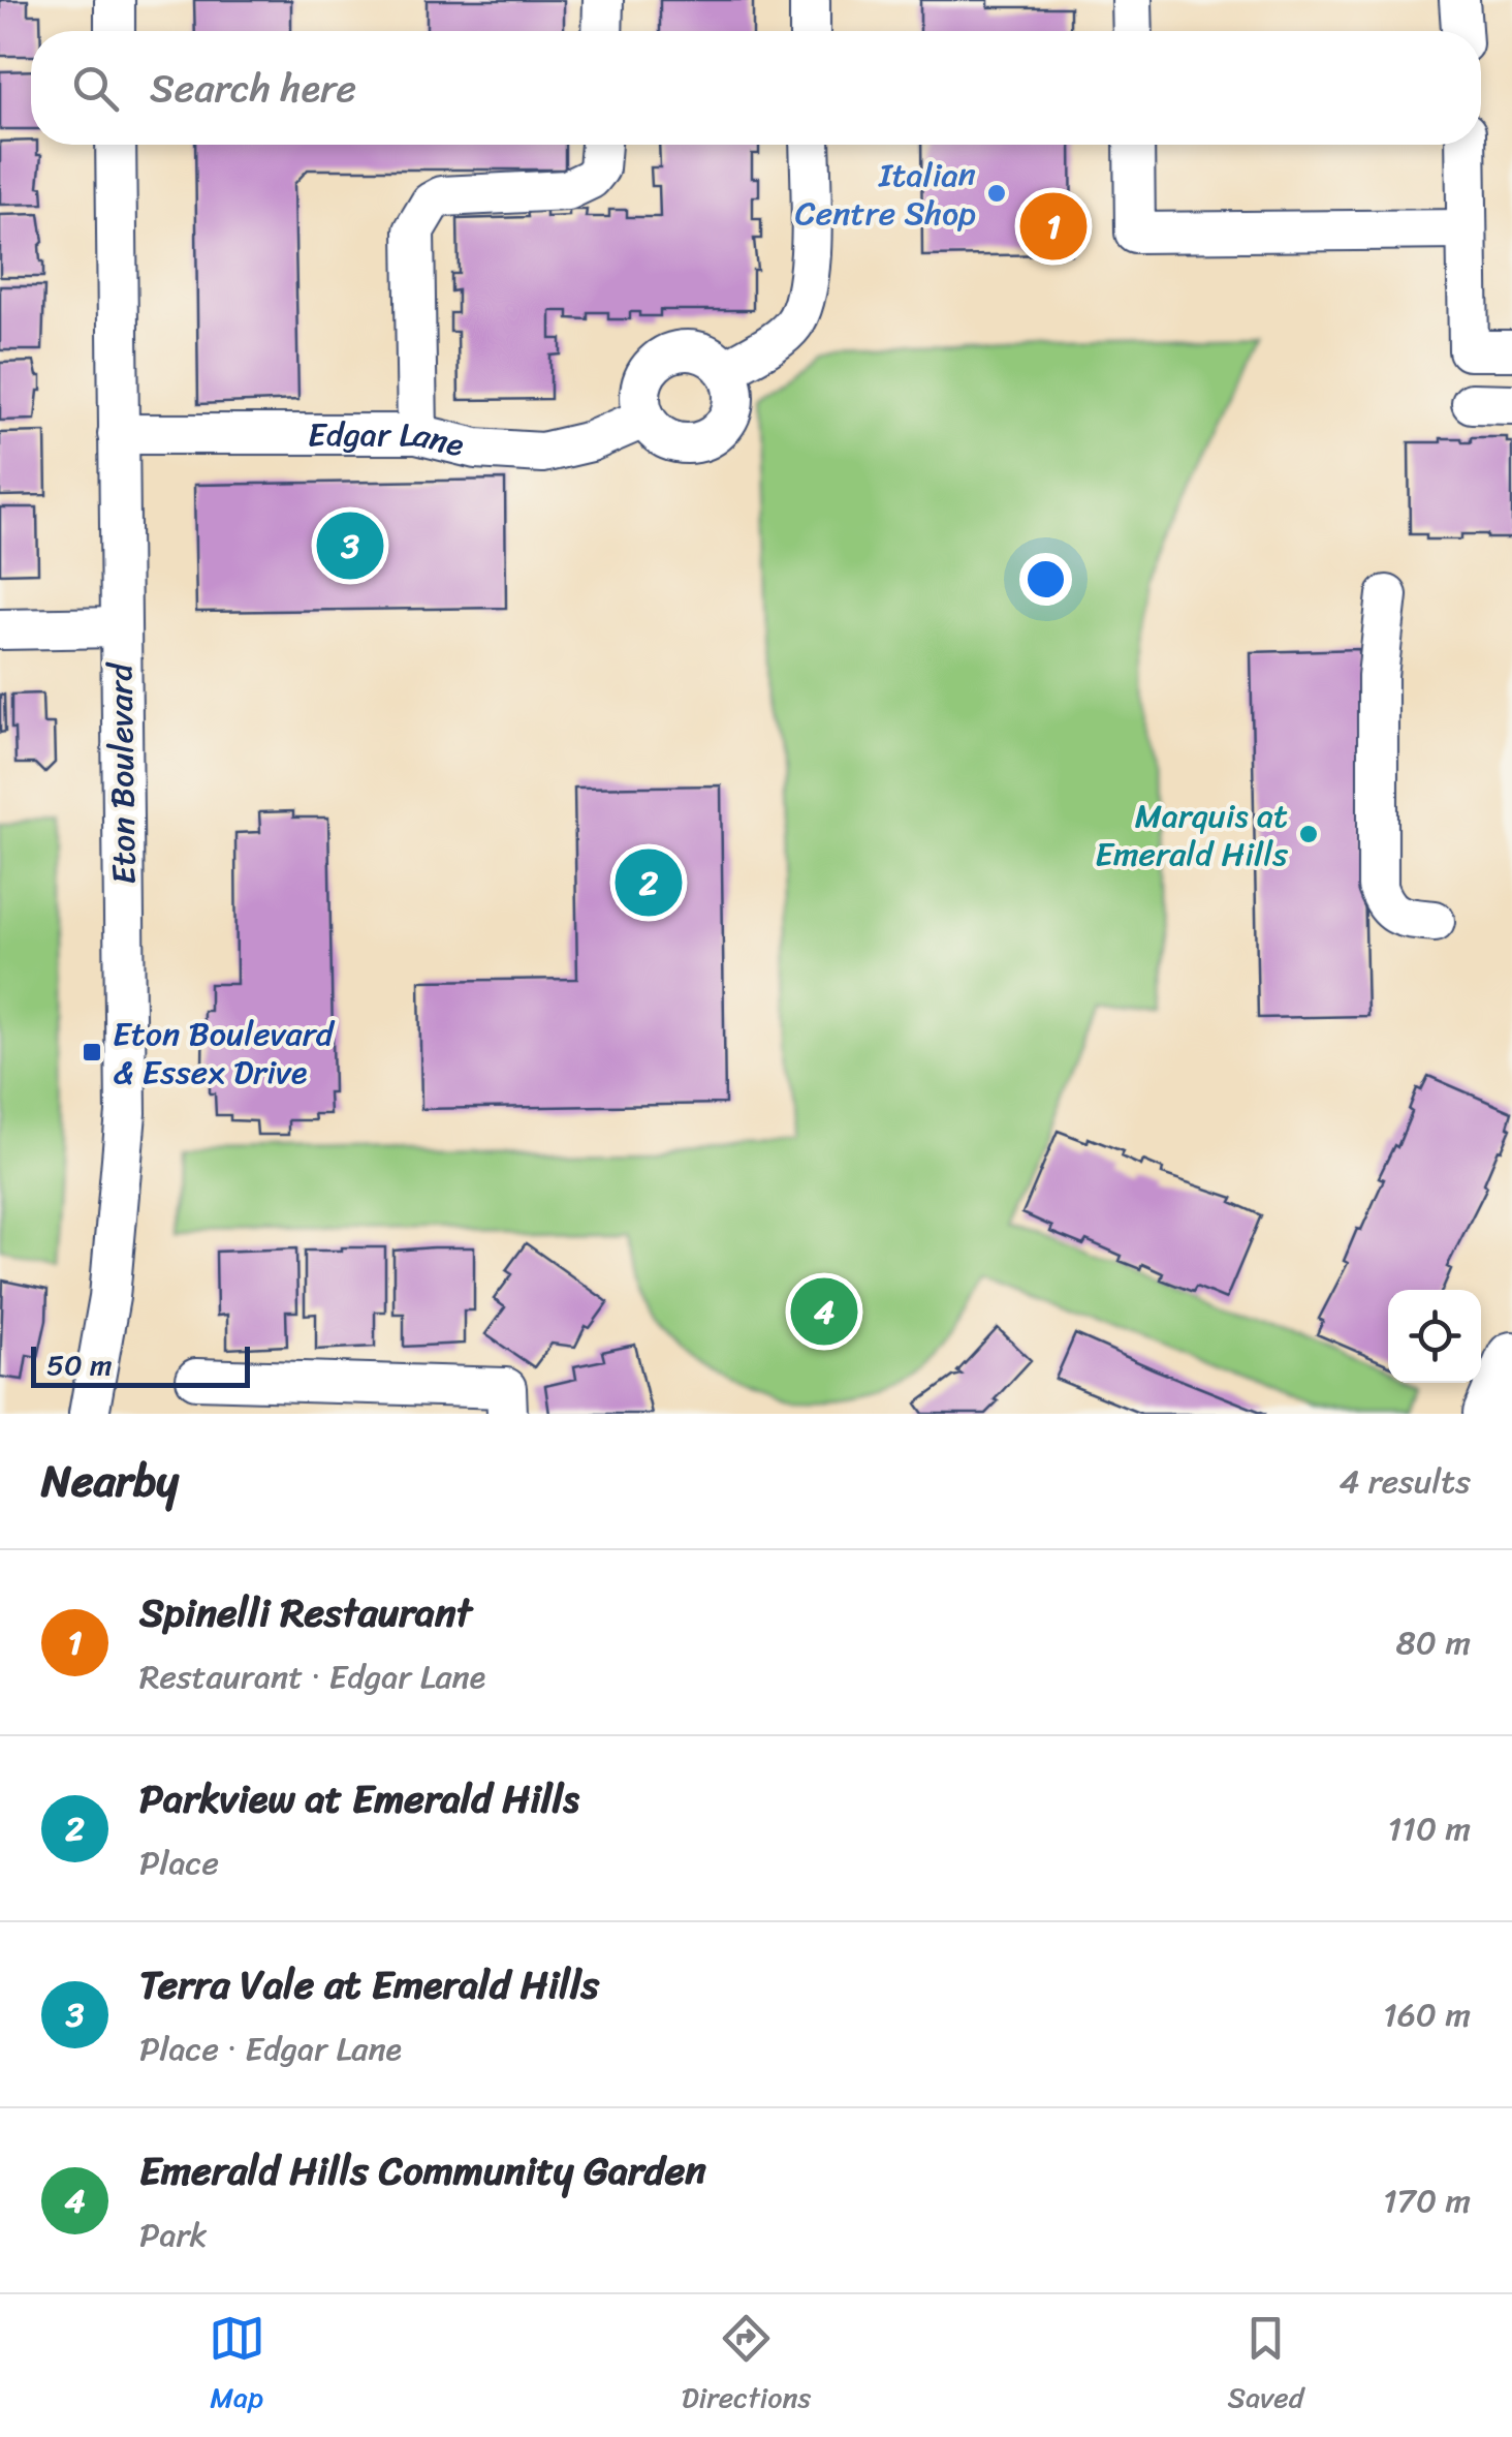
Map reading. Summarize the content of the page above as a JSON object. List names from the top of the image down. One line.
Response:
{"streets":{"street":["Edgar Lane","Eton Boulevard"]},"crossings":[["Edgar Lane","Eton Boulevard"]],"places":{"other":["Italian Centre Shop","Marquis at Emerald Hills"],"transit":["Eton Boulevard & Essex Drive"]},"scale_bar":"50 m","page":{"search":"Search here","pins":["1","3","2","4"],"scale":"50 m","heading":["Nearby","4 results"],"list":[{"mark":"1","name":"Spinelli Restaurant","note":"Restaurant · Edgar Lane","value":"80 m"},{"mark":"2","name":"Parkview at Emerald Hills","note":"Place","value":"110 m"},{"mark":"3","name":"Terra Vale at Emerald Hills","note":"Place · Edgar Lane","value":"160 m"},{"mark":"4","name":"Emerald Hills Community Garden","note":"Park","value":"170 m"}],"nav":["Map","Directions","Saved"]}}
